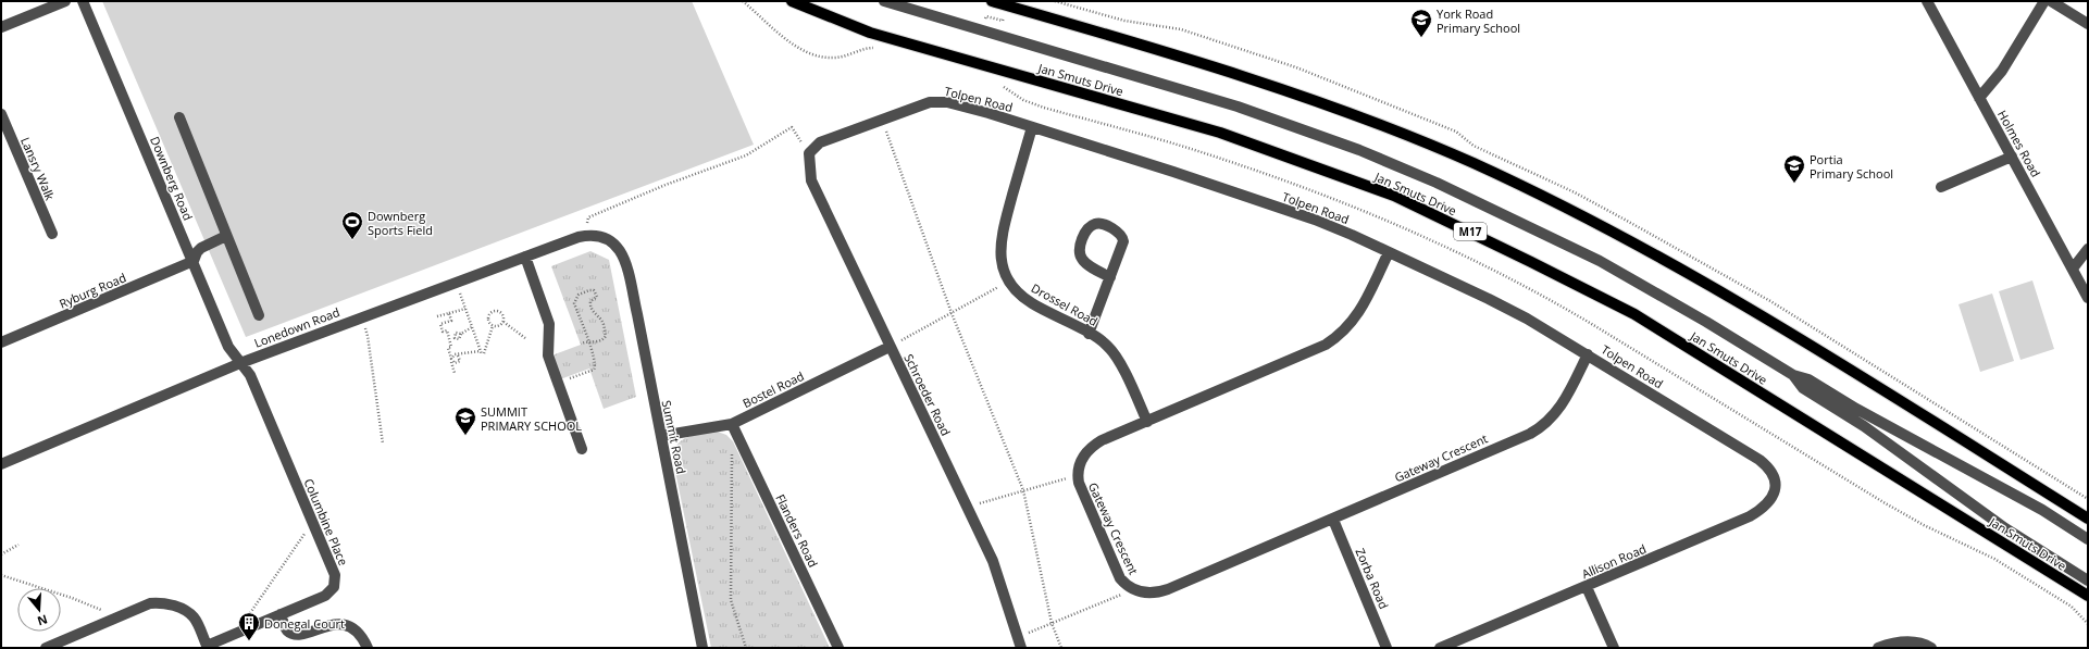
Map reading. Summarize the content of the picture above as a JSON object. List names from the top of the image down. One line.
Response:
{"streets":{"main road":["Jan Smuts Drive","M17"],"street":["Tolpen Road","Holmes Road","Lansry Walk","Downberg Road","Ryburg Road","Drossel Road","Lonedown Road","Bostel Road","Schroeder Road","Summit Road","Gateway Crescent","Columbine Place","Flanders Road","Allison Road","Zorba Road"]},"crossings":[["Tolpen Road","Drossel Road"],["Tolpen Road","Schroeder Road"],["Tolpen Road","Gateway Crescent"],["Tolpen Road","Allison Road"],["Downberg Road","Ryburg Road"],["Downberg Road","Lonedown Road"],["Downberg Road","Columbine Place"],["Drossel Road","Gateway Crescent"],["Lonedown Road","Summit Road"],["Lonedown Road","Columbine Place"],["Bostel Road","Schroeder Road"],["Bostel Road","Summit Road"],["Bostel Road","Flanders Road"],["Gateway Crescent","Zorba Road"]],"places":{"school or university":["York Road Primary School","Portia Primary School","SUMMIT PRIMARY SCHOOL"],"sports":["Downberg Sports Field"],"building":["Donegal Court"]},"north":"bottom"}
